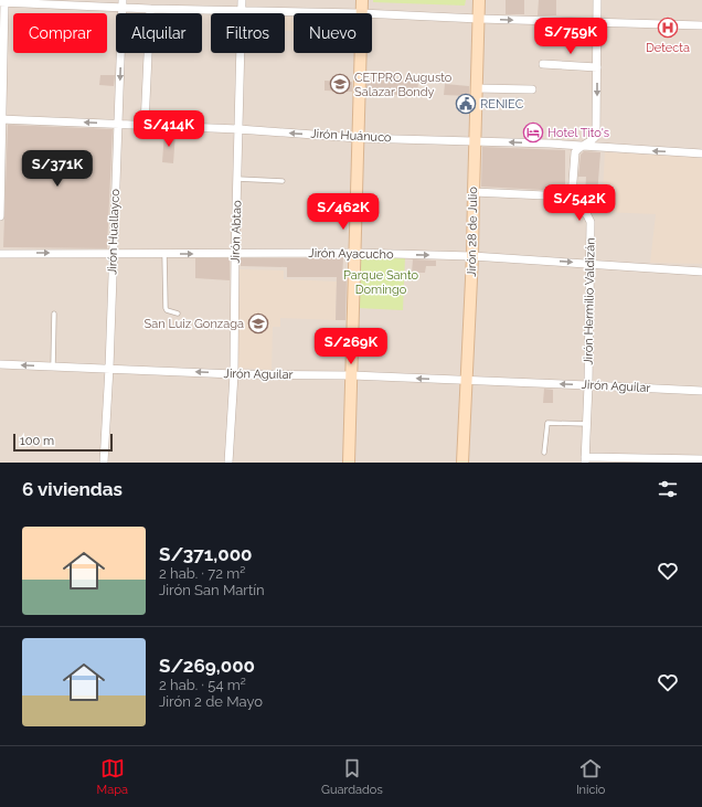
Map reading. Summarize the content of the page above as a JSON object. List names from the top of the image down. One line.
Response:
{"streets":{"street":["Jirón Huánuco","Jirón Huallayco","Jirón Abtao","Jirón 28 de Julio","Jirón Ayacucho","Jirón Hermilio Valdizán","Jirón Aguilar"]},"crossings":[["Jirón Huánuco","Jirón Huallayco"],["Jirón Huánuco","Jirón Abtao"],["Jirón Huánuco","Jirón 28 de Julio"],["Jirón Huallayco","Jirón Ayacucho"],["Jirón Huallayco","Jirón Aguilar"],["Jirón Abtao","Jirón Ayacucho"],["Jirón Abtao","Jirón Aguilar"],["Jirón 28 de Julio","Jirón Ayacucho"],["Jirón 28 de Julio","Jirón Aguilar"],["Jirón Ayacucho","Jirón Hermilio Valdizán"],["Jirón Hermilio Valdizán","Jirón Aguilar"]],"one_way":["Jirón Ayacucho","Jirón Aguilar"],"parks":["Parque Santo Domingo"],"places":{"hospital":["Detecta"],"school or university":["CETPRO Augusto Salazar Bondy","San Luiz Gonzaga"],"public building":["RENIEC"],"hotel":["Hotel Tito's"]},"scale_bar":"100 m","page":{"chip":["Comprar","Alquilar","Filtros","Nuevo"],"price":["S/759K","S/414K","S/371K","S/542K","S/462K","S/269K"],"scale":"100 m","heading":"6 viviendas","list":[{"name":"S/371,000","note":"2 hab. · 72 m² · Jirón San Martín"},{"name":"S/269,000","note":"2 hab. · 54 m² · Jirón 2 de Mayo"}],"tabs":["Mapa","Guardados","Inicio"]}}
